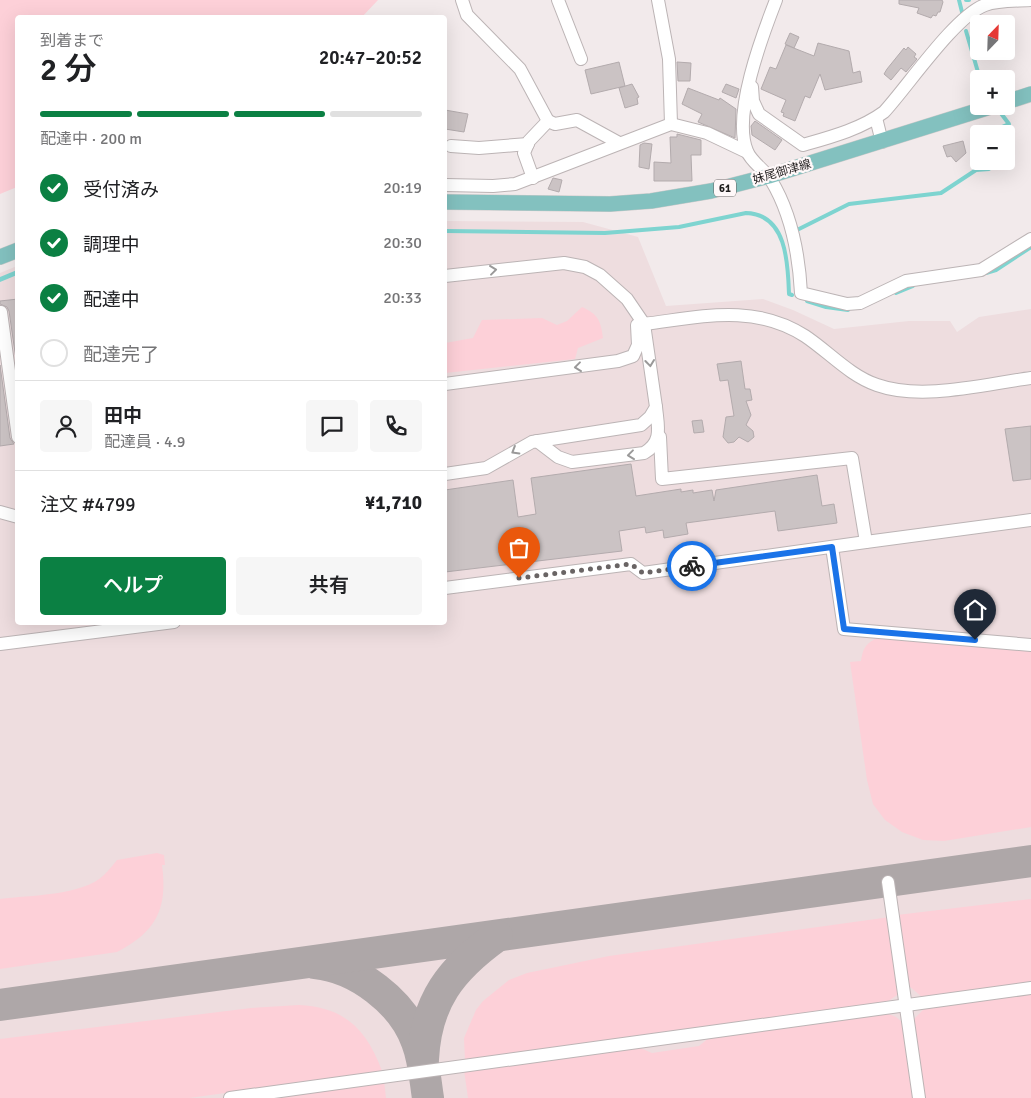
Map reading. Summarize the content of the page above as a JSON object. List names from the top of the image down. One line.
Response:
{"streets":{"main road":["妹尾御津線","61"]},"north":"top right","page":{"map_buttons":["+","−"],"heading":["2 分","到着まで","20:47–20:52"],"panel":["田中","配達員 · 4.9","注文 #4799","¥1,710"],"bar":"配達中 · 200 m","list":[["受付済み","20:19"],["調理中","20:30"],["配達中","20:33"],"配達完了"],"buttons":["ヘルプ","共有"]}}
